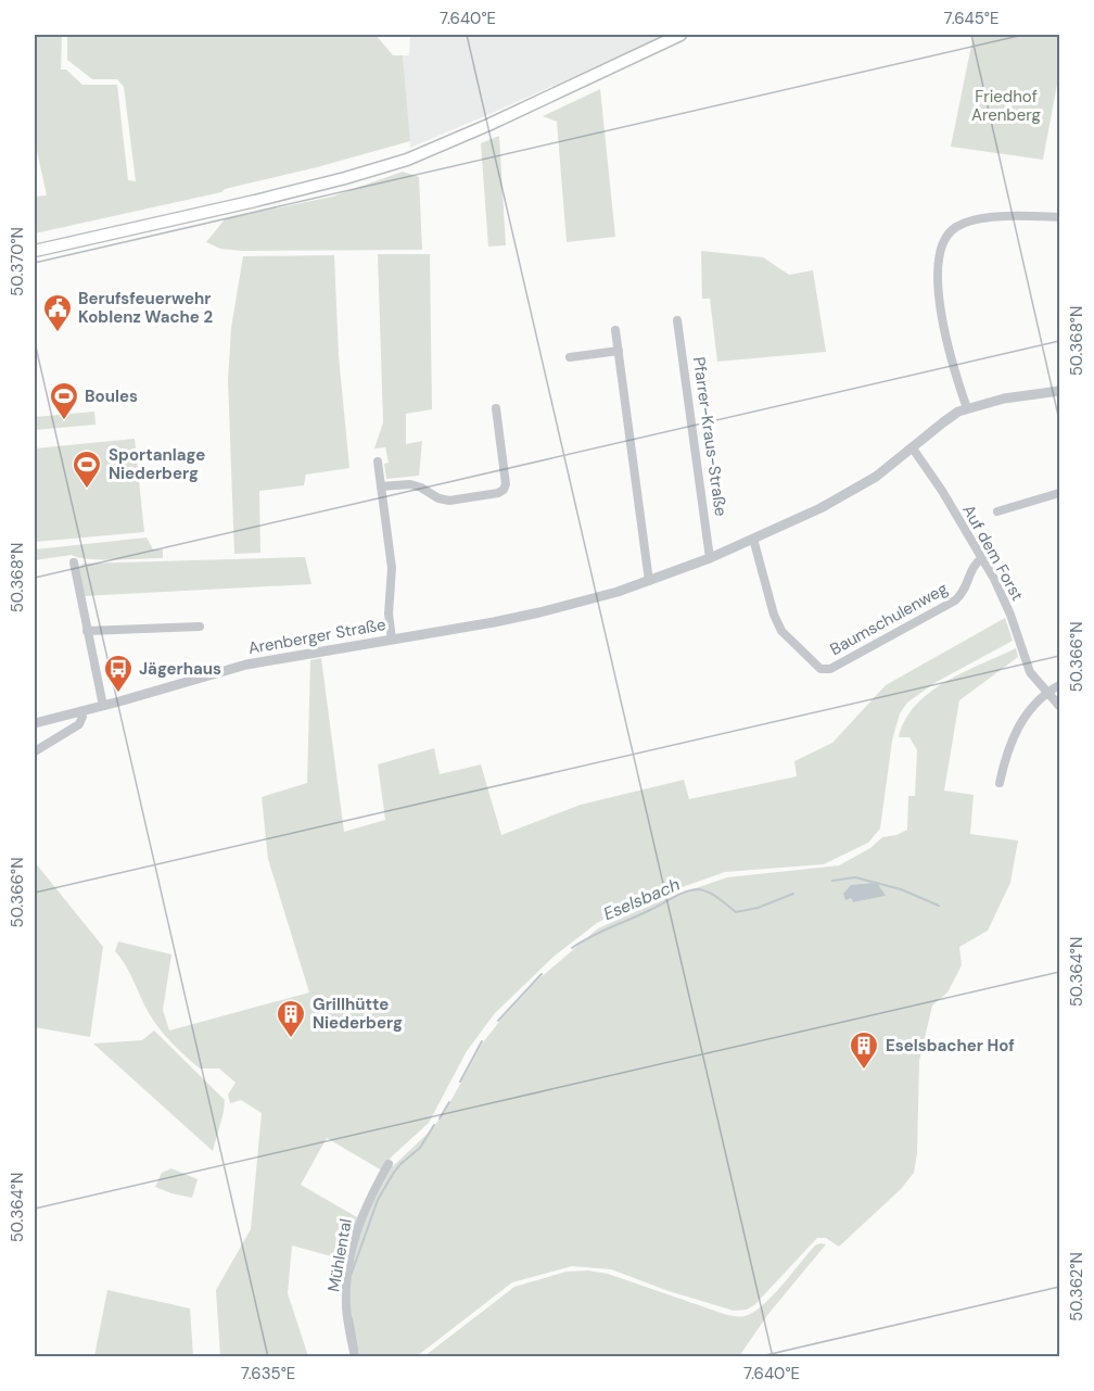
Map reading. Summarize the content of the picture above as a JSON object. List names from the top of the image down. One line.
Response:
{"streets":{"street":["Pfarrer-Kraus-Straße","Auf dem Forst","Baumschulenweg","Arenberger Straße","Mühlental"]},"crossings":[["Auf dem Forst","Baumschulenweg"]],"water":["Eselsbach"],"parks":["Friedhof Arenberg"],"places":{"public building":["Berufsfeuerwehr Koblenz Wache 2"],"sports":["Boules","Sportanlage Niederberg"],"bus stop":["Jägerhaus"],"building":["Grillhütte Niederberg","Eselsbacher Hof"]},"coordinates":["7.640°E","7.645°E","50.370°N","50.368°N","50.366°N","50.364°N","50.362°N","7.635°E"]}
